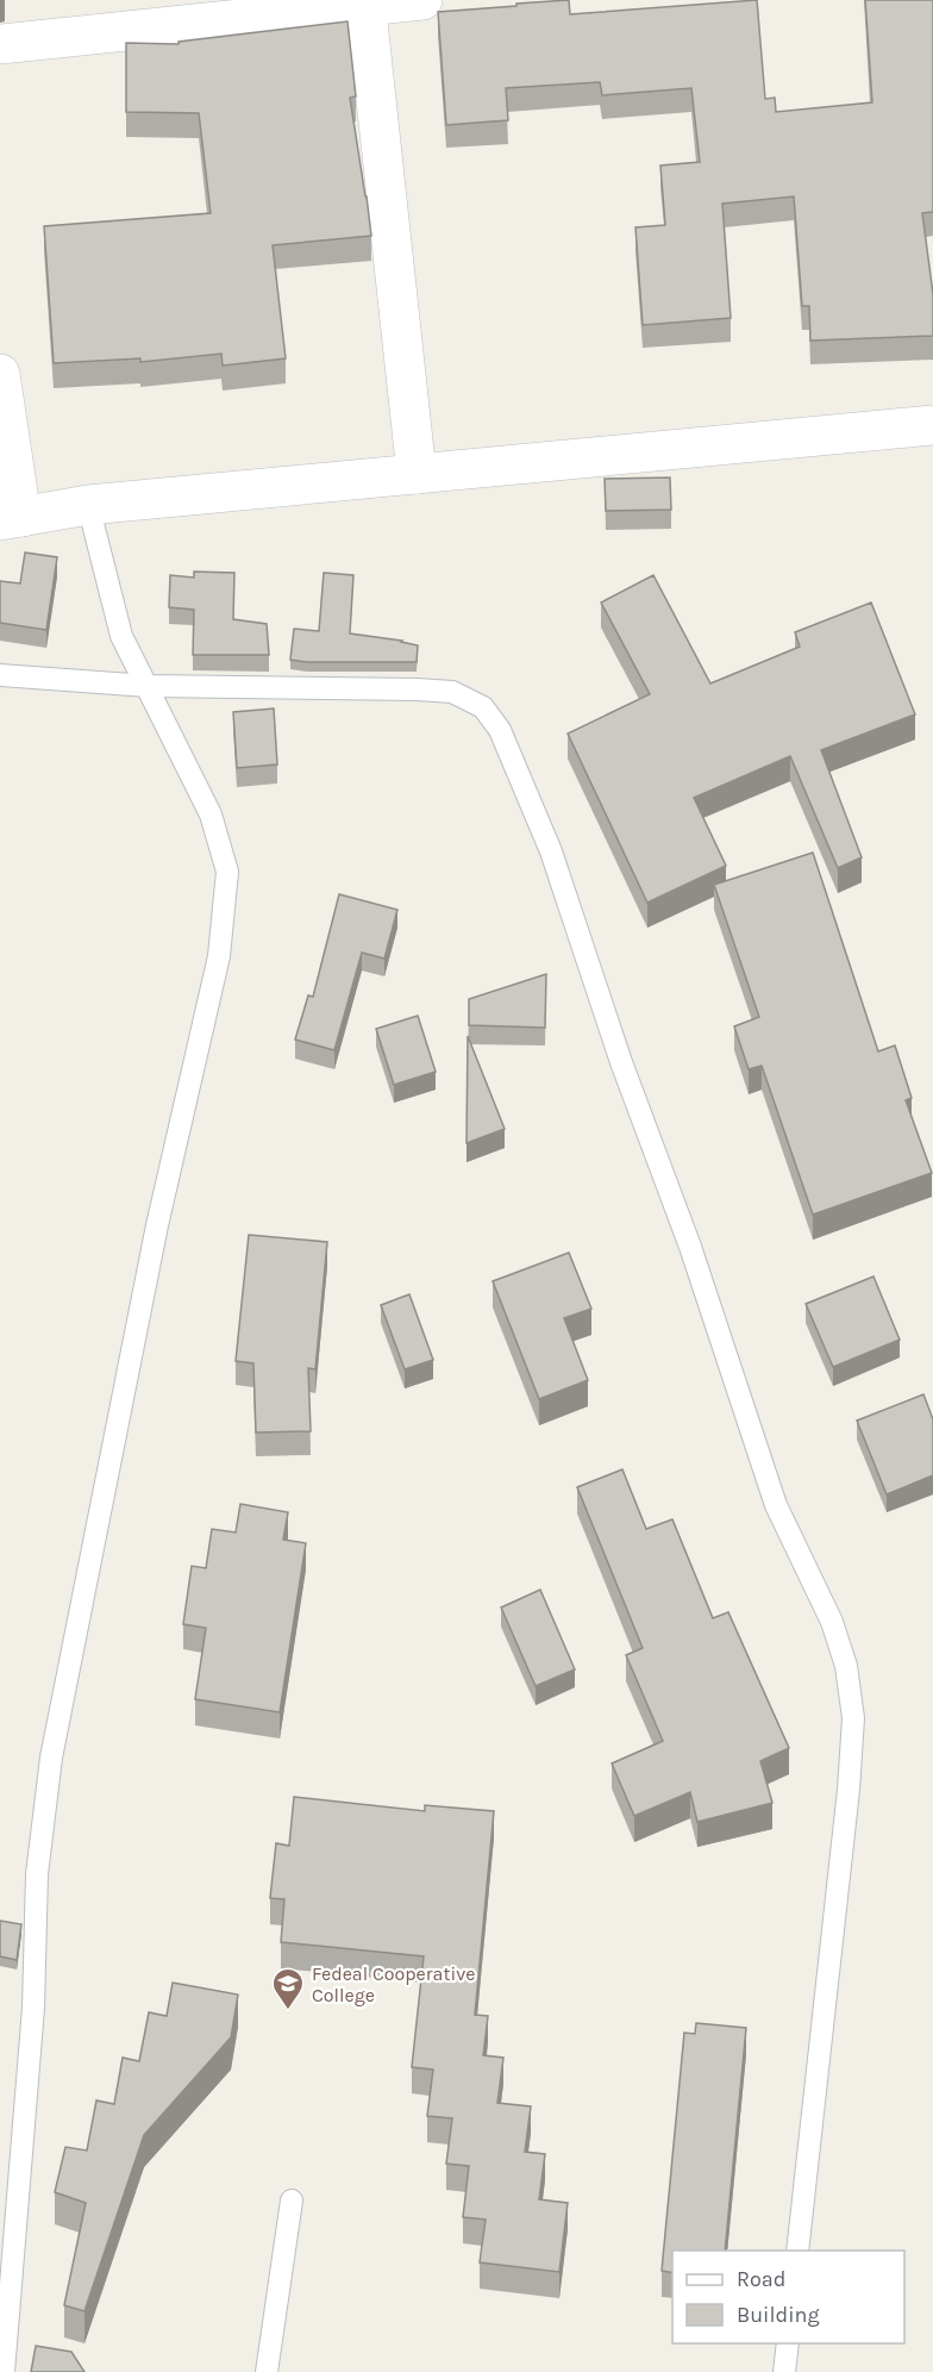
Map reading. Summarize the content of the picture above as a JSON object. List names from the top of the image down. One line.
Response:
{"places":{"school or university":["Fedeal Cooperative College"]},"legend":["Road","Building"]}
